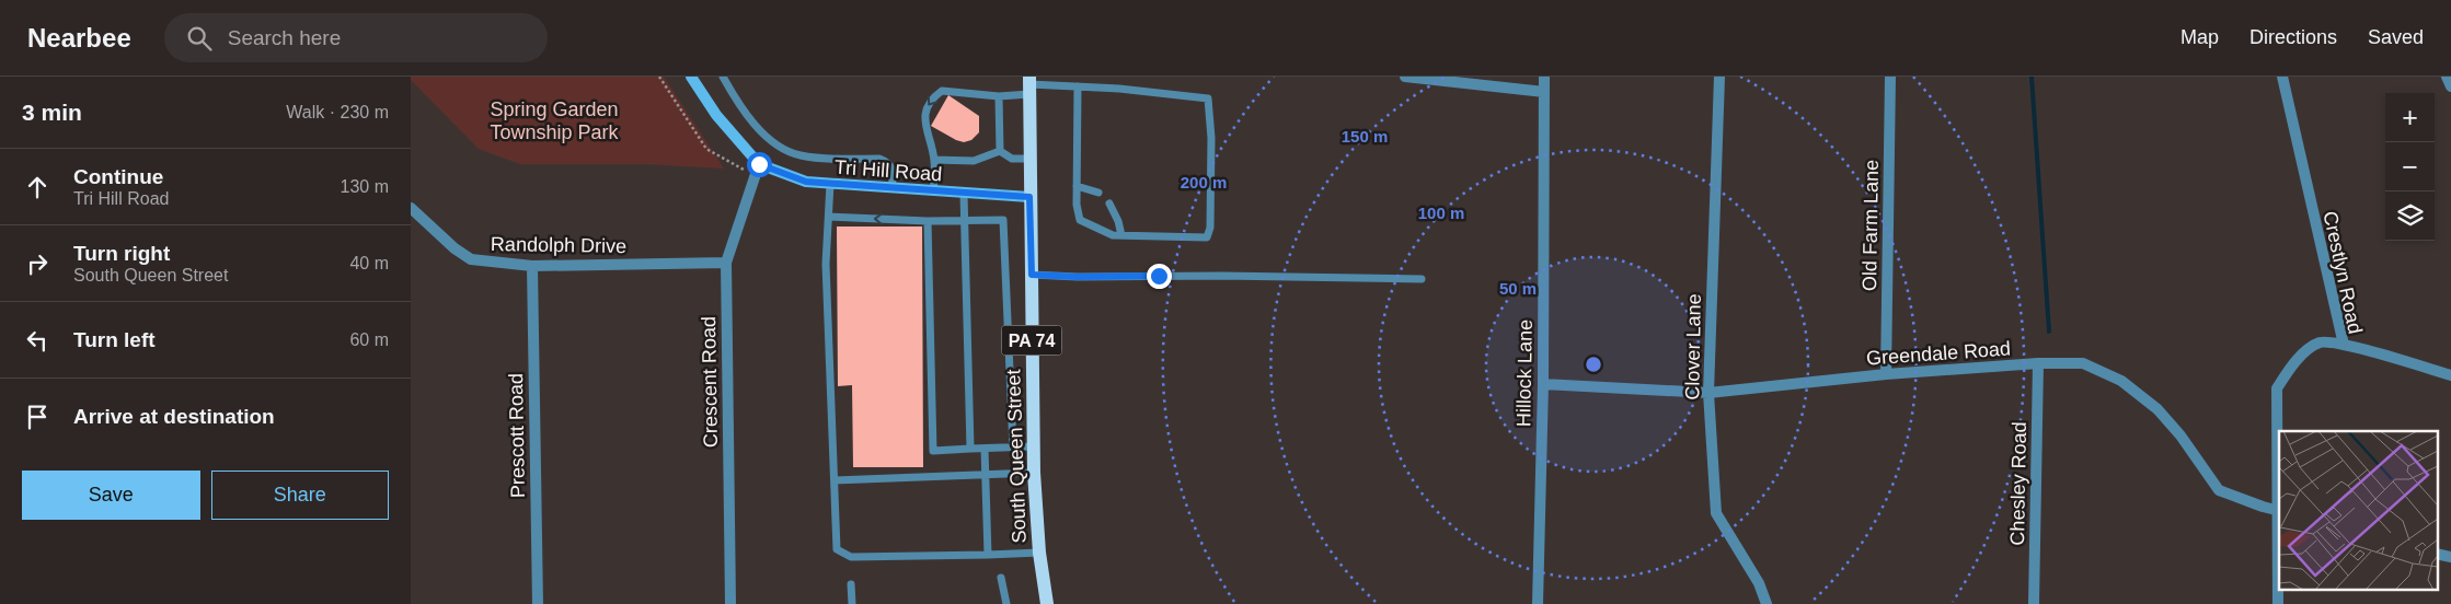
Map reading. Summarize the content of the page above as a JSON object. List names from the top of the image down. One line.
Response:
{"streets":{"main road":["PA 74","South Queen Street"],"street":["Tri Hill Road","Old Farm Lane","Randolph Drive","Crestlyn Road","Clover Lane","Greendale Road","Hillock Lane","Crescent Road","Prescott Road","Chesley Road"]},"crossings":[["Tri Hill Road","Crescent Road"],["Tri Hill Road","South Queen Street"],["Old Farm Lane","Greendale Road"],["Randolph Drive","Crescent Road"],["Randolph Drive","Prescott Road"],["Crestlyn Road","Greendale Road"],["Clover Lane","Greendale Road"],["Greendale Road","Hillock Lane"],["Greendale Road","Chesley Road"]],"parks":["Spring Garden Township Park"],"page":{"header":"Nearbee","search":"Search here","nav":["Map","Directions","Saved"],"heading":["3 min","Walk · 230 m"],"map_buttons":["+","−"],"list":[["Continue","Tri Hill Road","130 m"],["Turn right","South Queen Street","40 m"],["Turn left","60 m"],"Arrive at destination"],"buttons":["Save","Share"]},"rings":["150 m","200 m","100 m","50 m"]}
